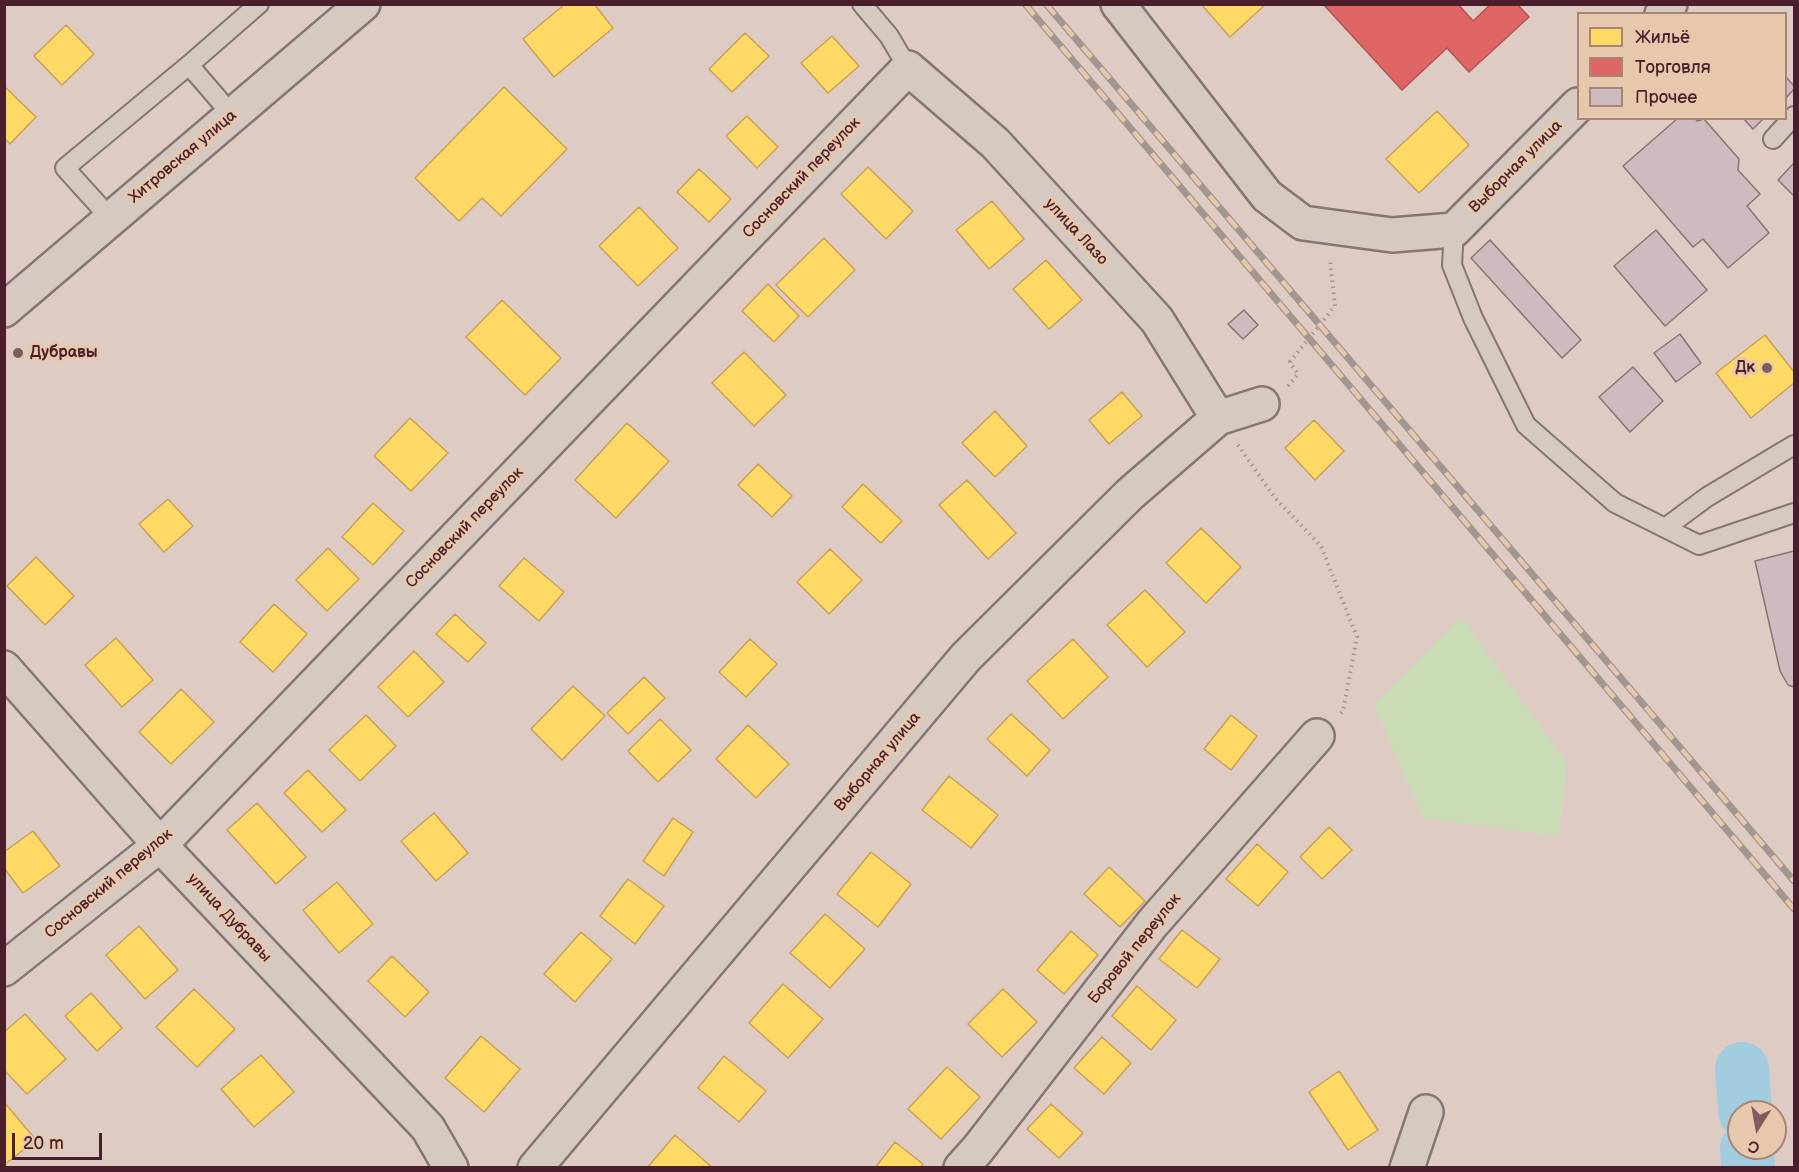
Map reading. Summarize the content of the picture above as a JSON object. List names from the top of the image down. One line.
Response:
{"streets":{"street":["Хитровская улица","Выборная улица","Сосновский переулок","улица Лазо","улица Дубравы","Боровой переулок"]},"crossings":[["Выборная улица","улица Лазо"],["Сосновский переулок","улица Лазо"],["Сосновский переулок","улица Дубравы"]],"places":["Дубравы","Дк"],"legend":["Жильё","Торговля","Прочее"],"scale_bar":"20 m","north":"bottom"}
